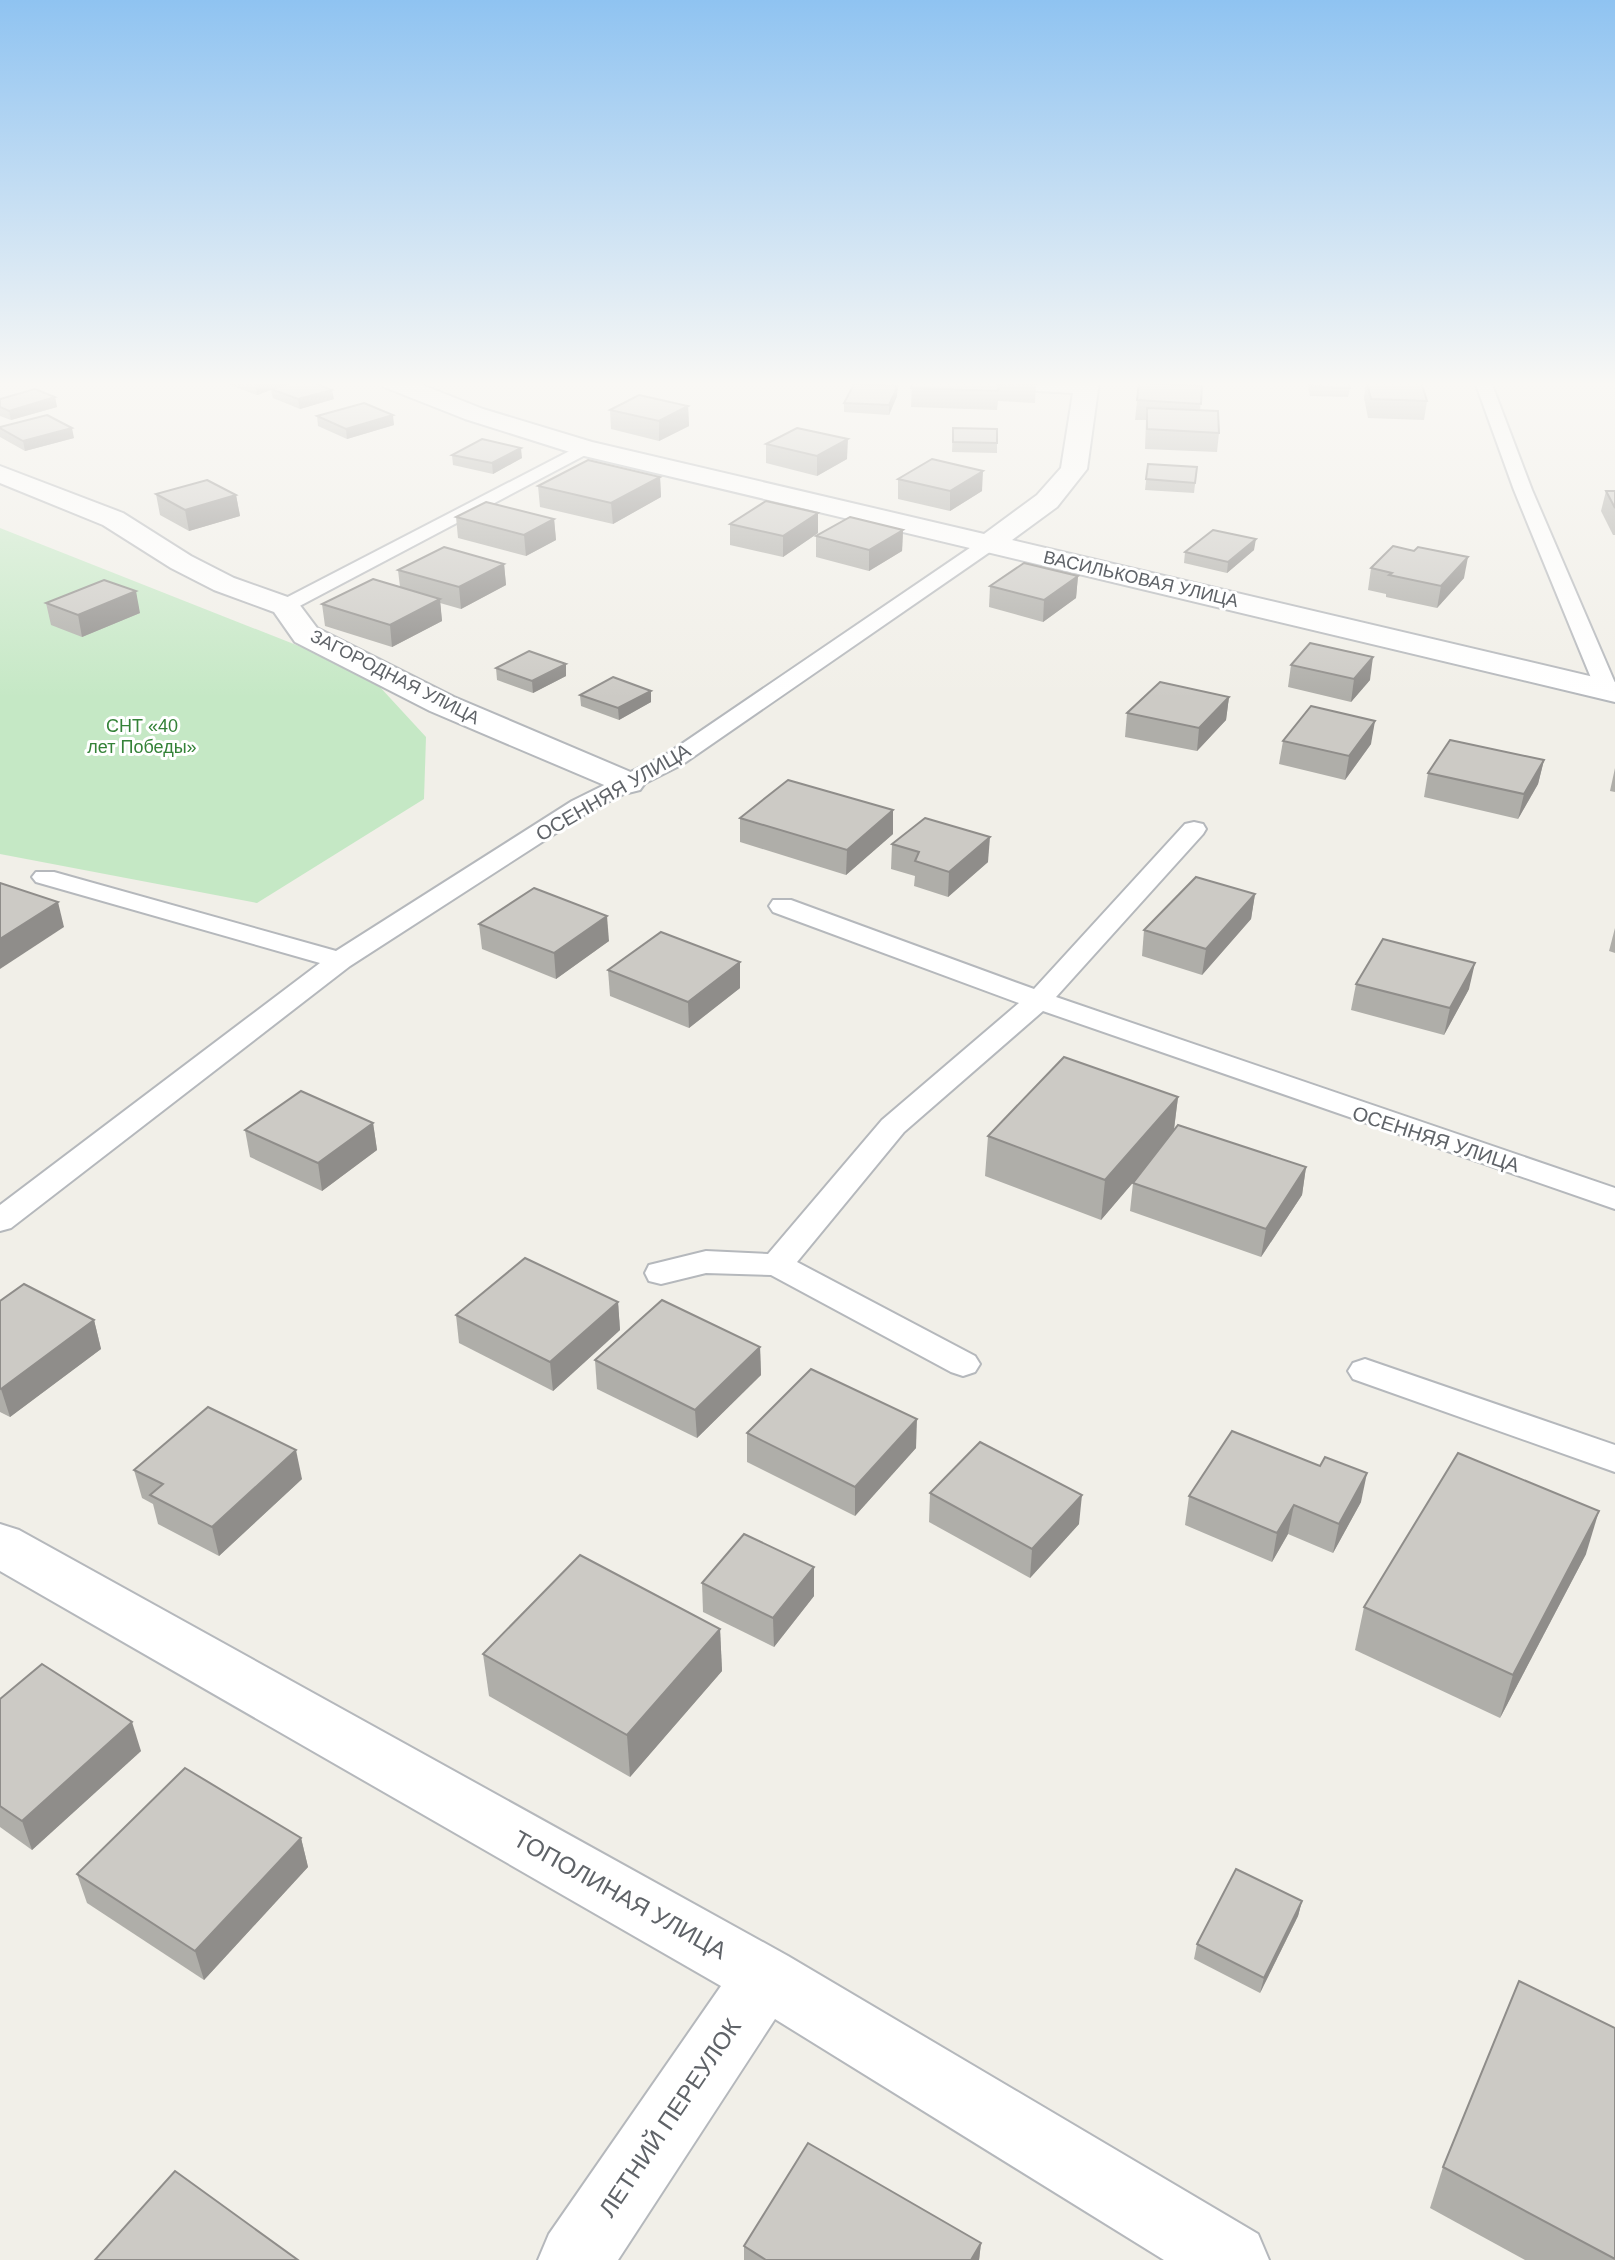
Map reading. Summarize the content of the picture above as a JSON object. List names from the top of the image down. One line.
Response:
{"streets":{"street":["ВАСИЛЬКОВАЯ УЛИЦА","ЗАГОРОДНАЯ УЛИЦА","ОСЕННЯЯ УЛИЦА","ТОПОЛИНАЯ УЛИЦА","ЛЕТНИЙ ПЕРЕУЛОК"]},"crossings":[["ВАСИЛЬКОВАЯ УЛИЦА","ОСЕННЯЯ УЛИЦА"],["ЗАГОРОДНАЯ УЛИЦА","ОСЕННЯЯ УЛИЦА"],["ТОПОЛИНАЯ УЛИЦА","ЛЕТНИЙ ПЕРЕУЛОК"]],"parks":["СНТ «40 лет Победы»"]}
